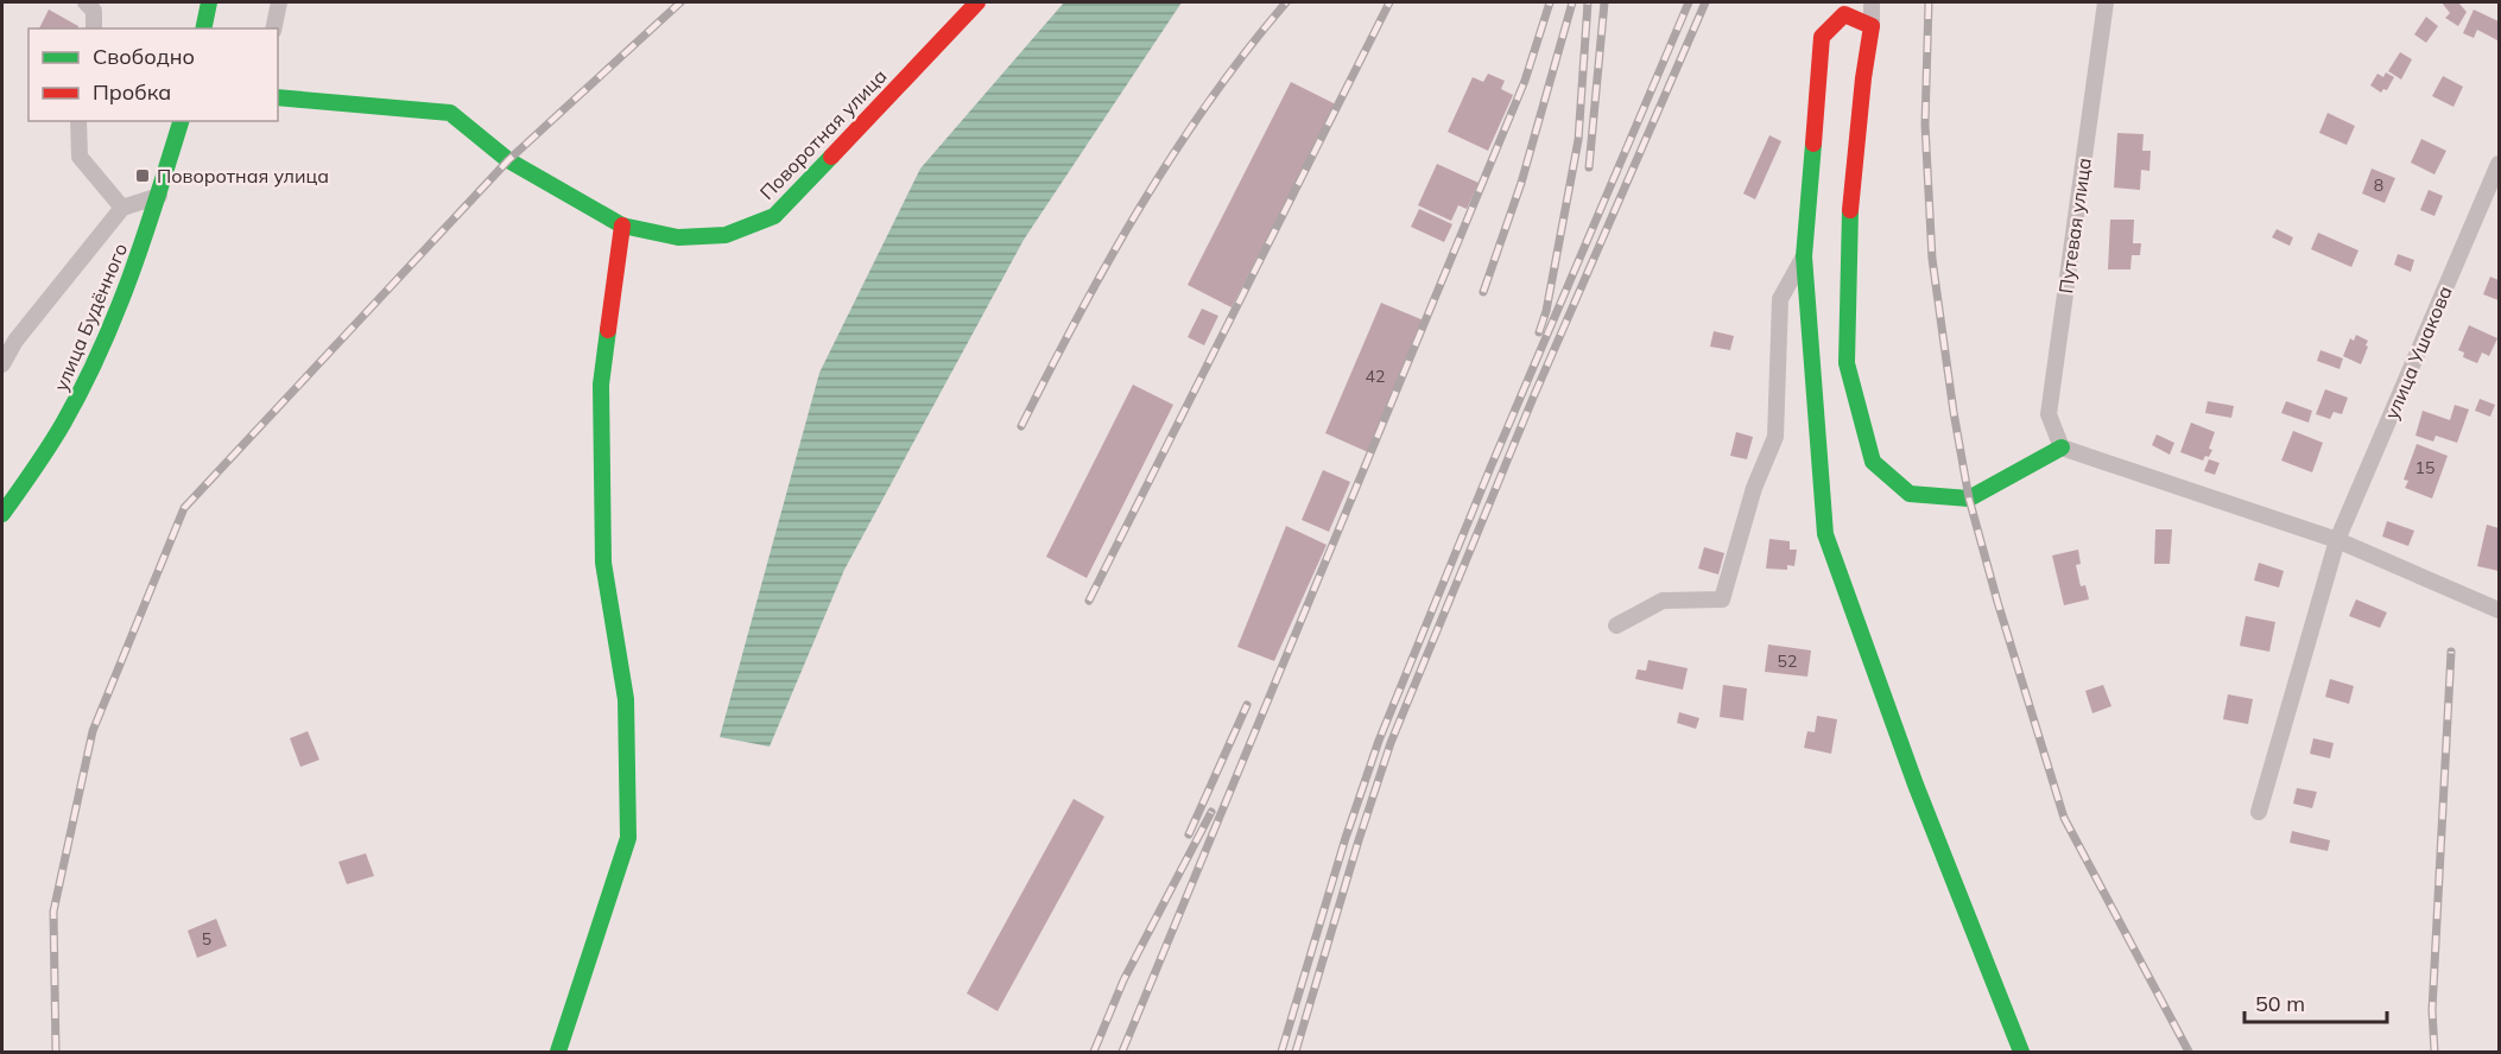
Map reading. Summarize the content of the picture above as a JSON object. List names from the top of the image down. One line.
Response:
{"streets":{"street":["Поворотная улица","Путевая улица","улица Будённого","улица Ушакова"]},"places":{"transit":["Поворотная улица"]},"house_numbers":["8","42","15","52","5"],"legend":["Свободно","Пробка"],"scale_bar":"50 m"}
